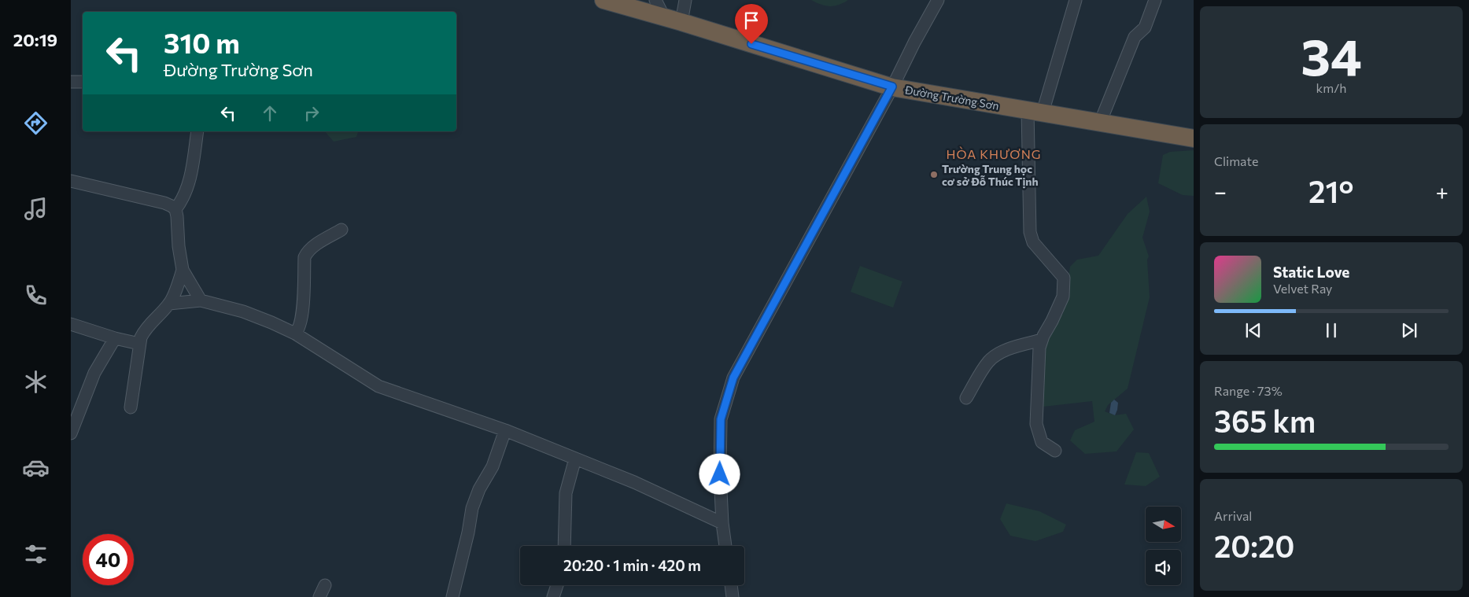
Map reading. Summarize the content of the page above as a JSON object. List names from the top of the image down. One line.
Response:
{"streets":{"highway":["Đường Trường Sơn"]},"districts":["HÒA KHƯƠNG"],"places":["Trường Trung học cơ sở Đỗ Thúc Tịnh"],"north":"right","page":{"tabs":"20:19","tile":[["34","km/h"],"Climate",["Range · 73%","365 km"],["Arrival","20:20"]],"turn":["310 m","Đường Trường Sơn"],"heat":["−","21°","+"],"song":["Static Love","Velvet Ray"],"limit":"40","trip":"20:20 · 1 min · 420 m"}}
